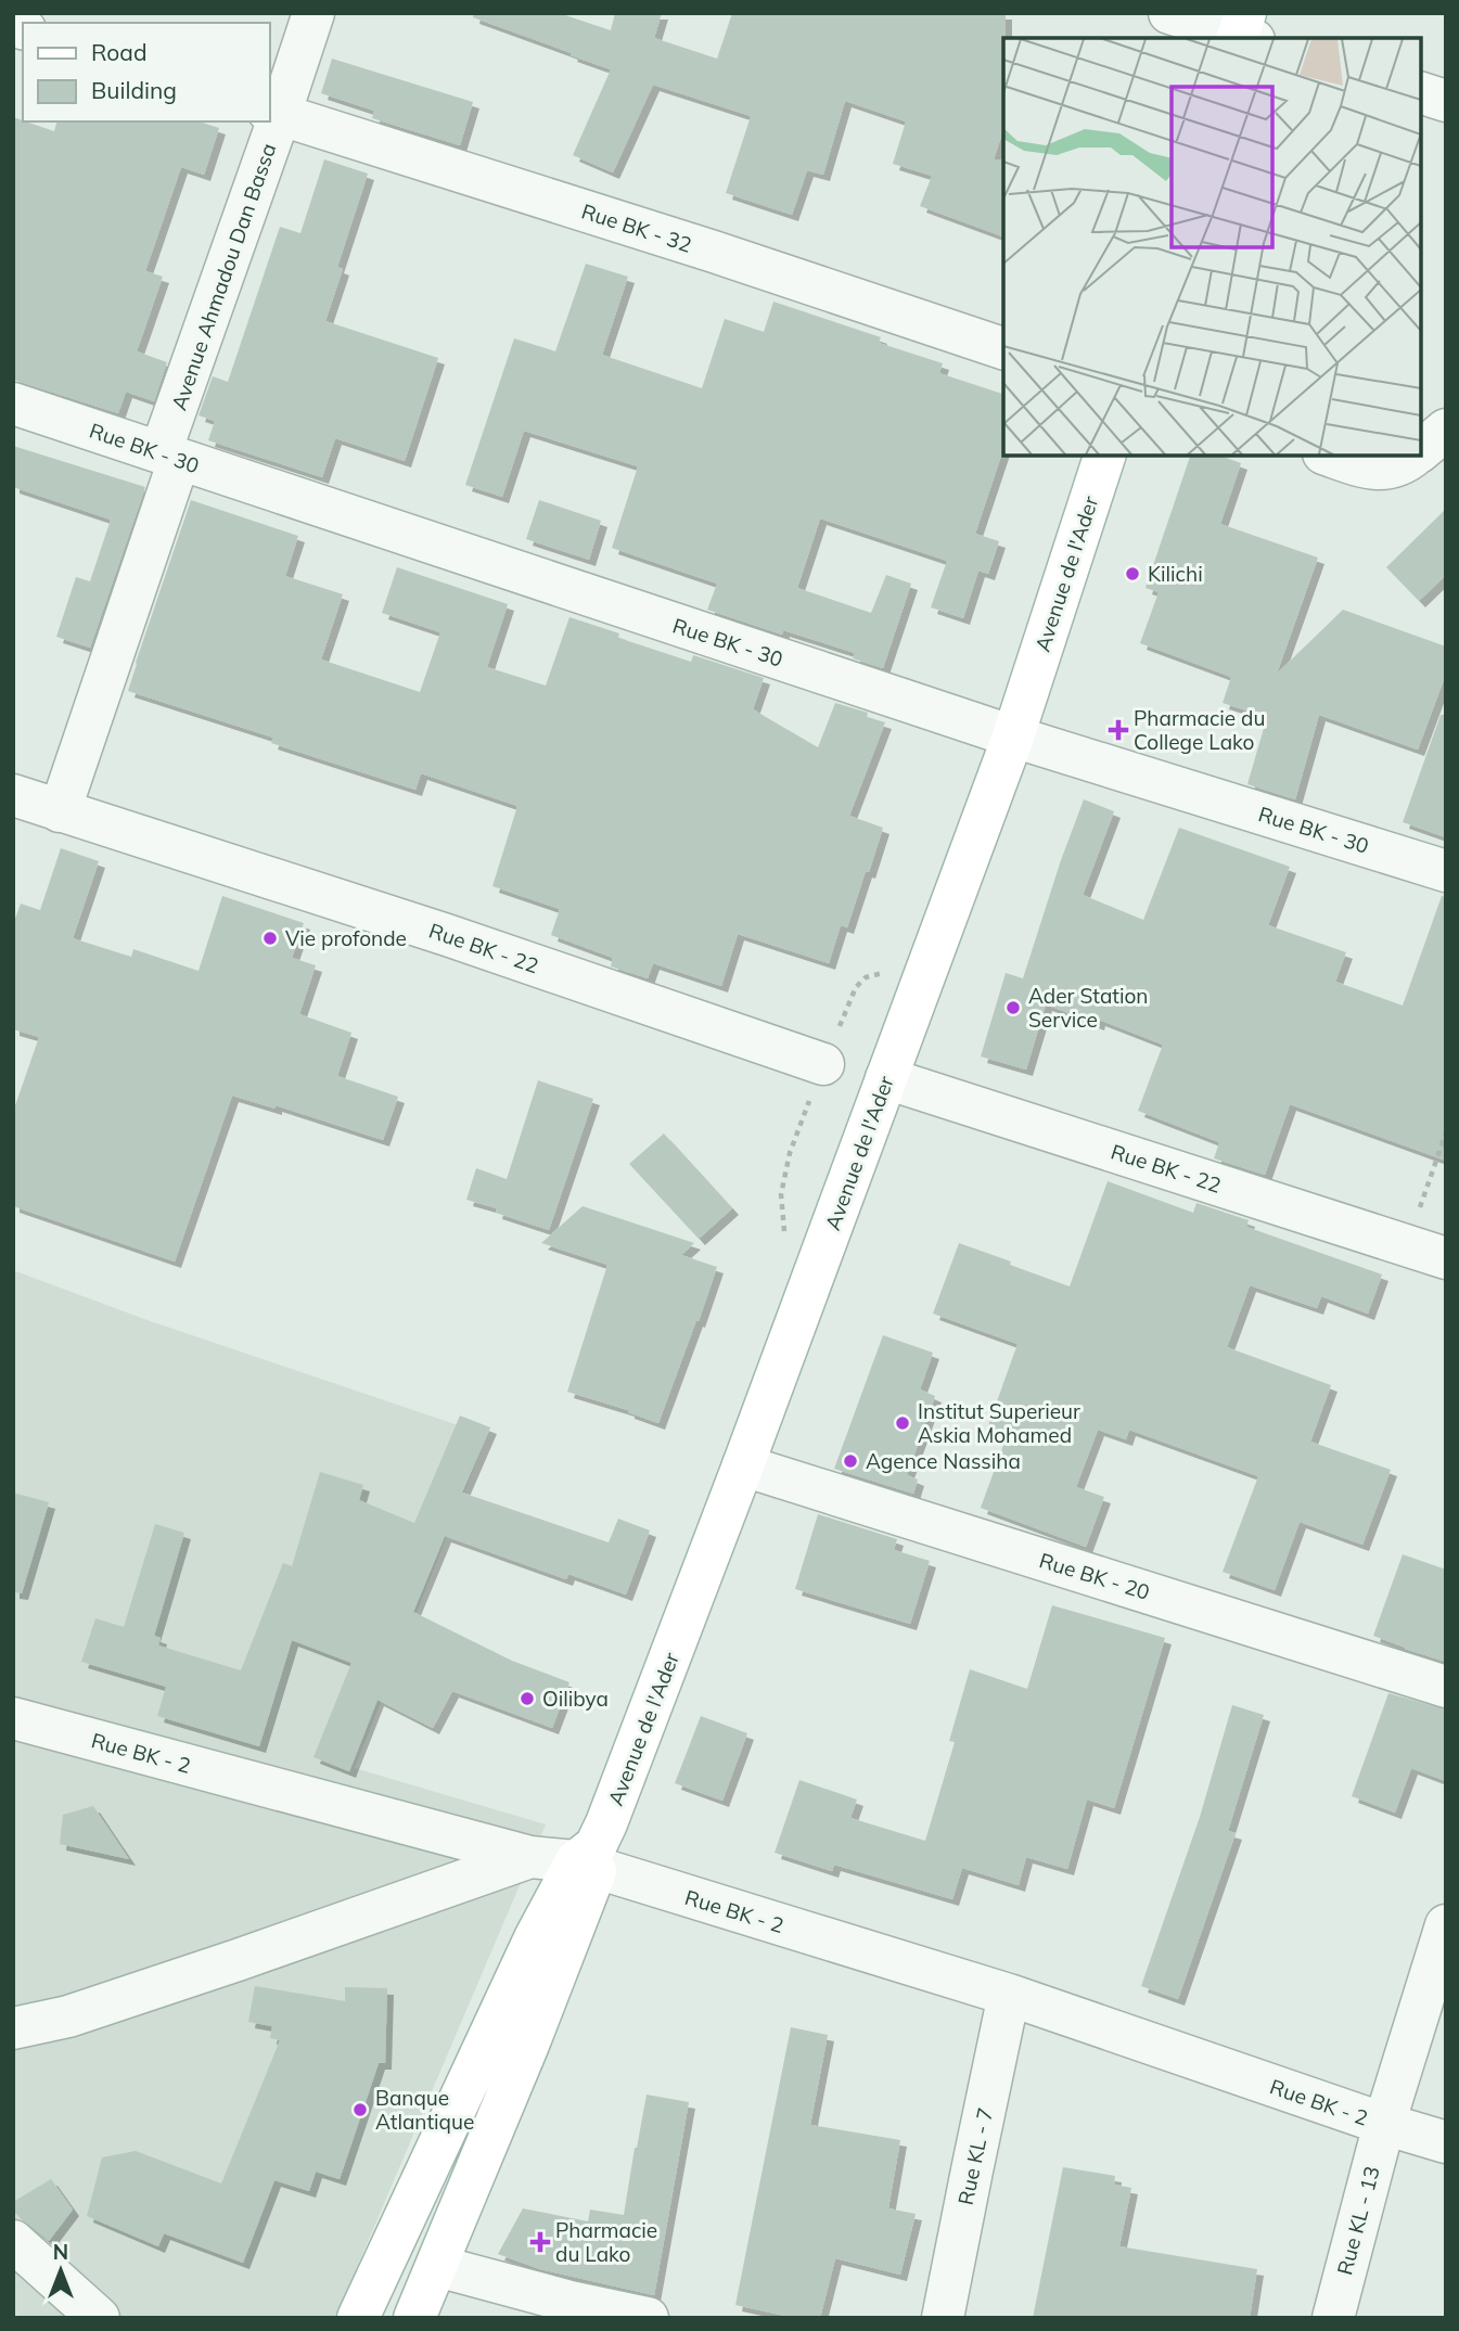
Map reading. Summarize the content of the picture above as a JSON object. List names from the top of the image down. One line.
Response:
{"streets":{"main road":["Avenue de l'Ader"],"street":["Rue BK - 32","Avenue Ahmadou Dan Bassa","Rue BK - 30","Rue BK - 22","Rue BK - 20","Rue BK - 2","Rue KL - 7","Rue KL - 13"]},"crossings":[["Rue BK - 32","Avenue Ahmadou Dan Bassa"],["Avenue Ahmadou Dan Bassa","Rue BK - 30"],["Avenue Ahmadou Dan Bassa","Rue BK - 22"],["Rue BK - 30","Avenue de l'Ader"],["Avenue de l'Ader","Rue BK - 22"],["Avenue de l'Ader","Rue BK - 20"],["Avenue de l'Ader","Rue BK - 2"],["Rue BK - 2","Rue KL - 7"],["Rue BK - 2","Rue KL - 13"]],"places":{"other":["Kilichi","Vie profonde","Ader Station Service","Institut Superieur Askia Mohamed","Agence Nassiha","Oilibya","Banque Atlantique"],"health":["Pharmacie du College Lako","Pharmacie du Lako"]},"legend":["Road","Building"],"north":"top"}
